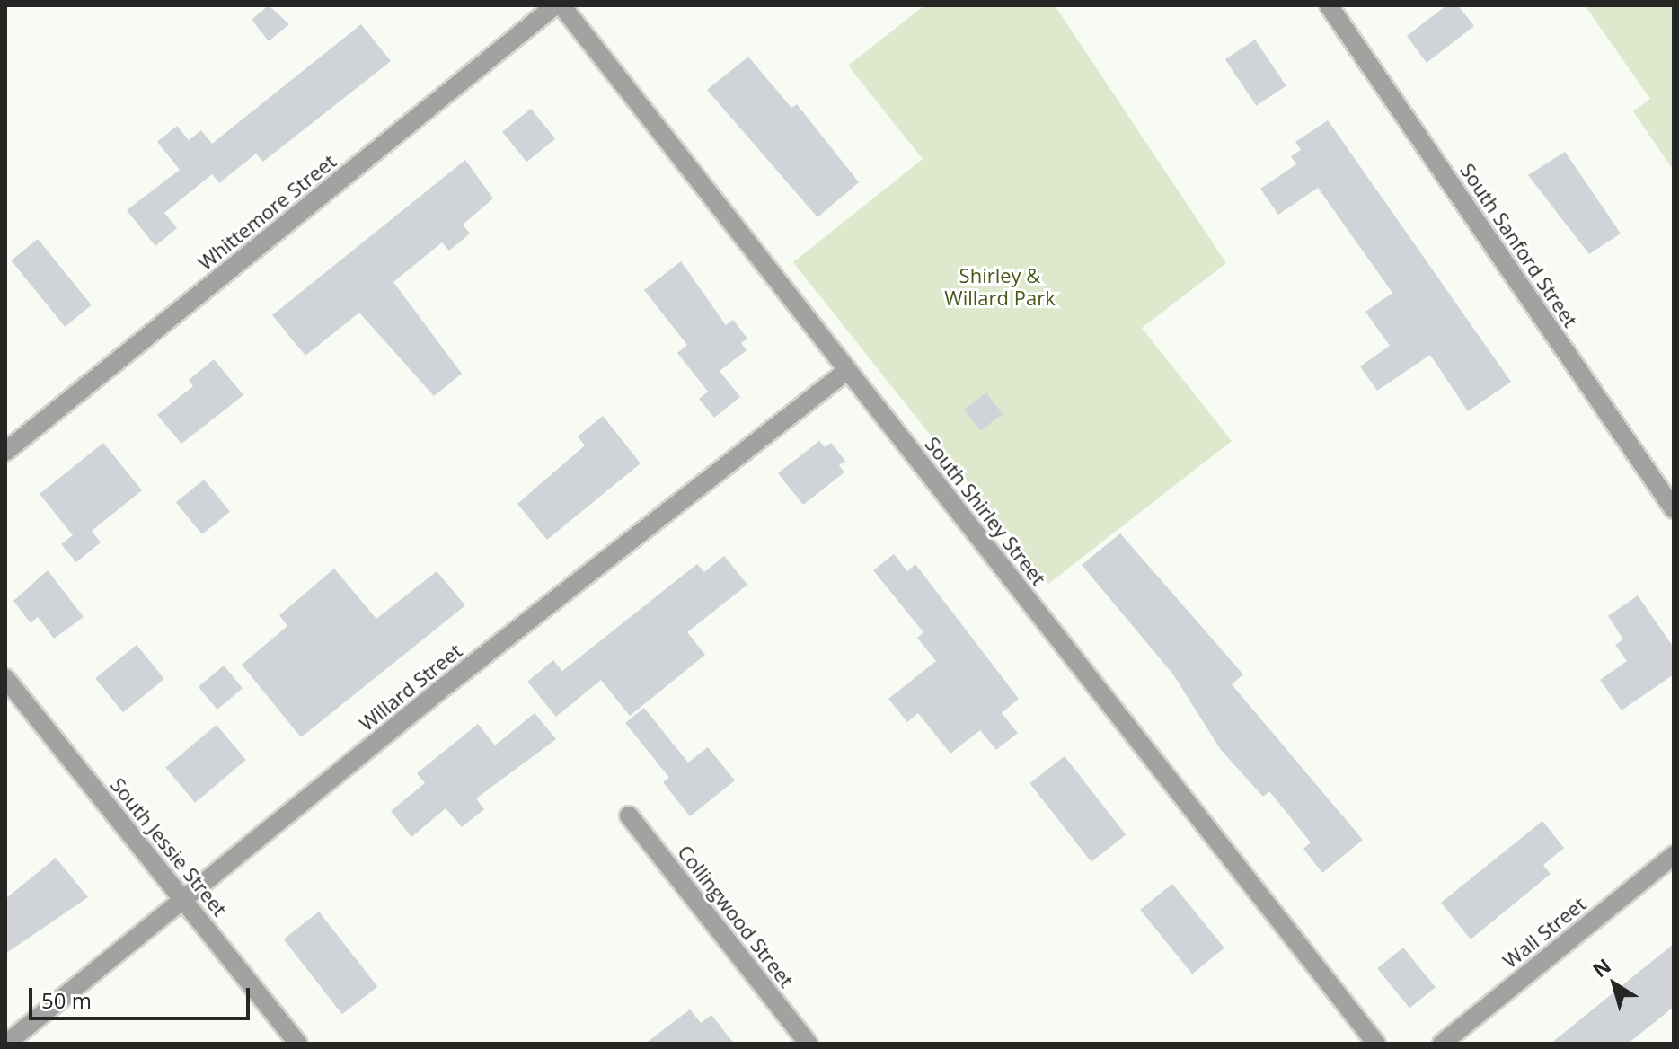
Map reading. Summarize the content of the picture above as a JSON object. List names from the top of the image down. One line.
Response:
{"streets":{"street":["Whittemore Street","South Sanford Street","South Shirley Street","Willard Street","South Jessie Street","Collingwood Street","Wall Street"]},"crossings":[["South Shirley Street","Willard Street"],["Willard Street","South Jessie Street"]],"parks":["Shirley & Willard Park"],"scale_bar":"50 m","north":"top left"}
